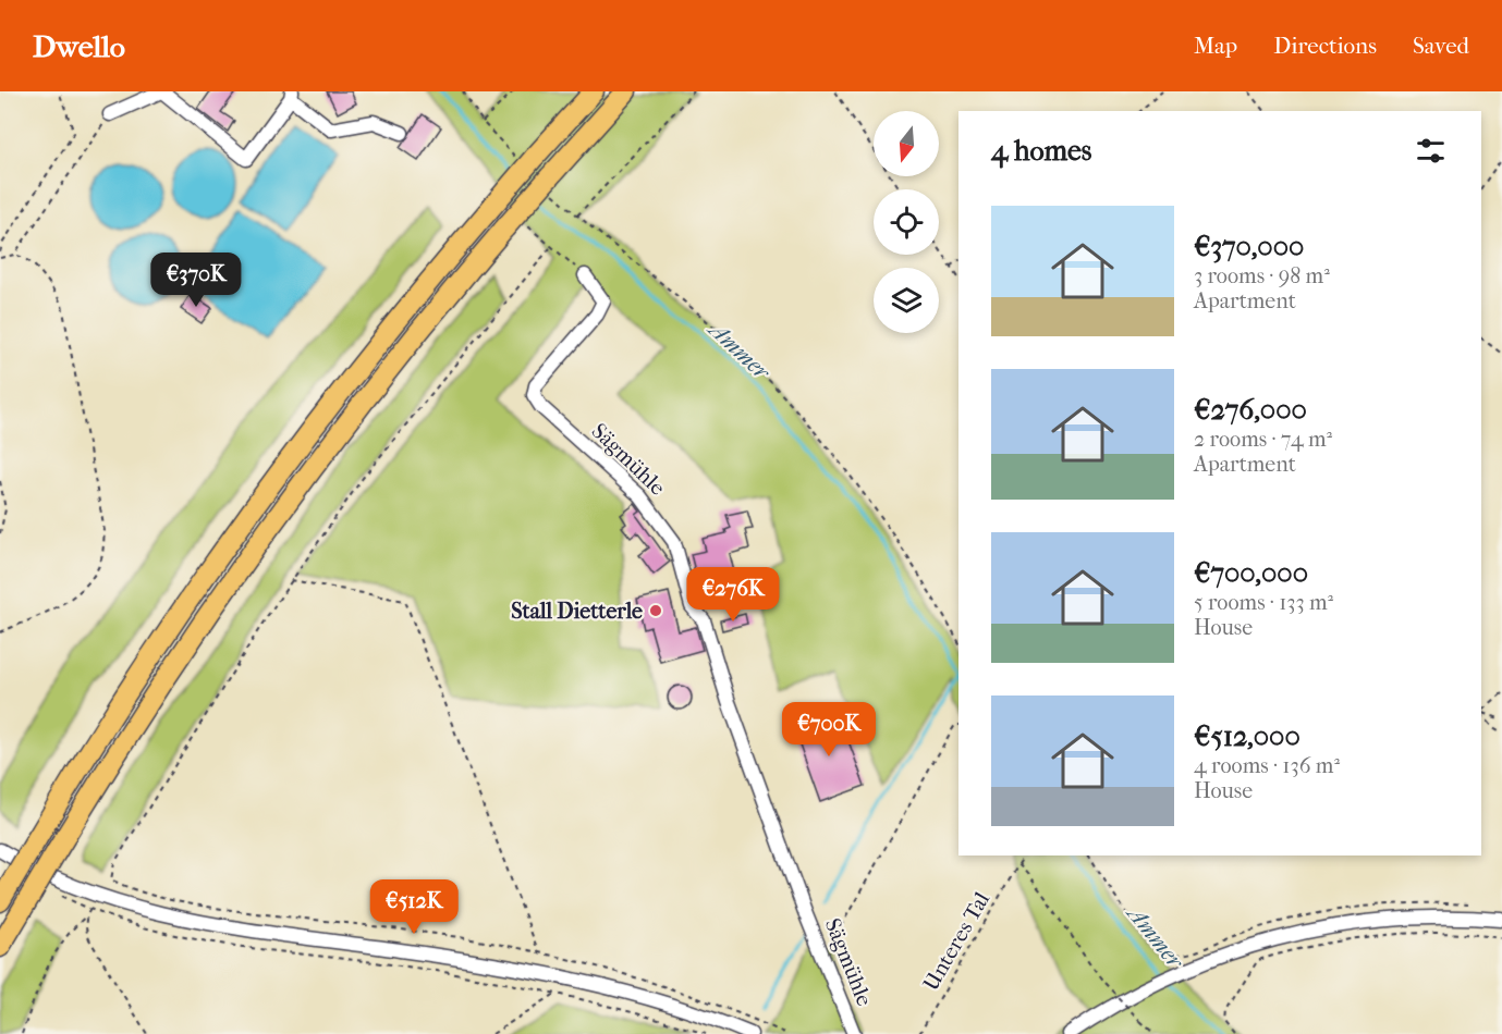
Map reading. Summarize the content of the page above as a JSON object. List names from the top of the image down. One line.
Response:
{"streets":{"street":["Sägmühle"],"path":["Unteres Tal"]},"water":["Ammer"],"places":["Stall Dietterle"],"north":"bottom","page":{"header":"Dwello","nav":["Map","Directions","Saved"],"heading":"4 homes","list":[{"name":"€370,000","note":"3 rooms · 98 m² · Apartment"},{"name":"€276,000","note":"2 rooms · 74 m² · Apartment"},{"name":"€700,000","note":"5 rooms · 133 m² · House"},{"name":"€512,000","note":"4 rooms · 136 m² · House"}],"price":["€370K","€276K","€700K","€512K"]}}
